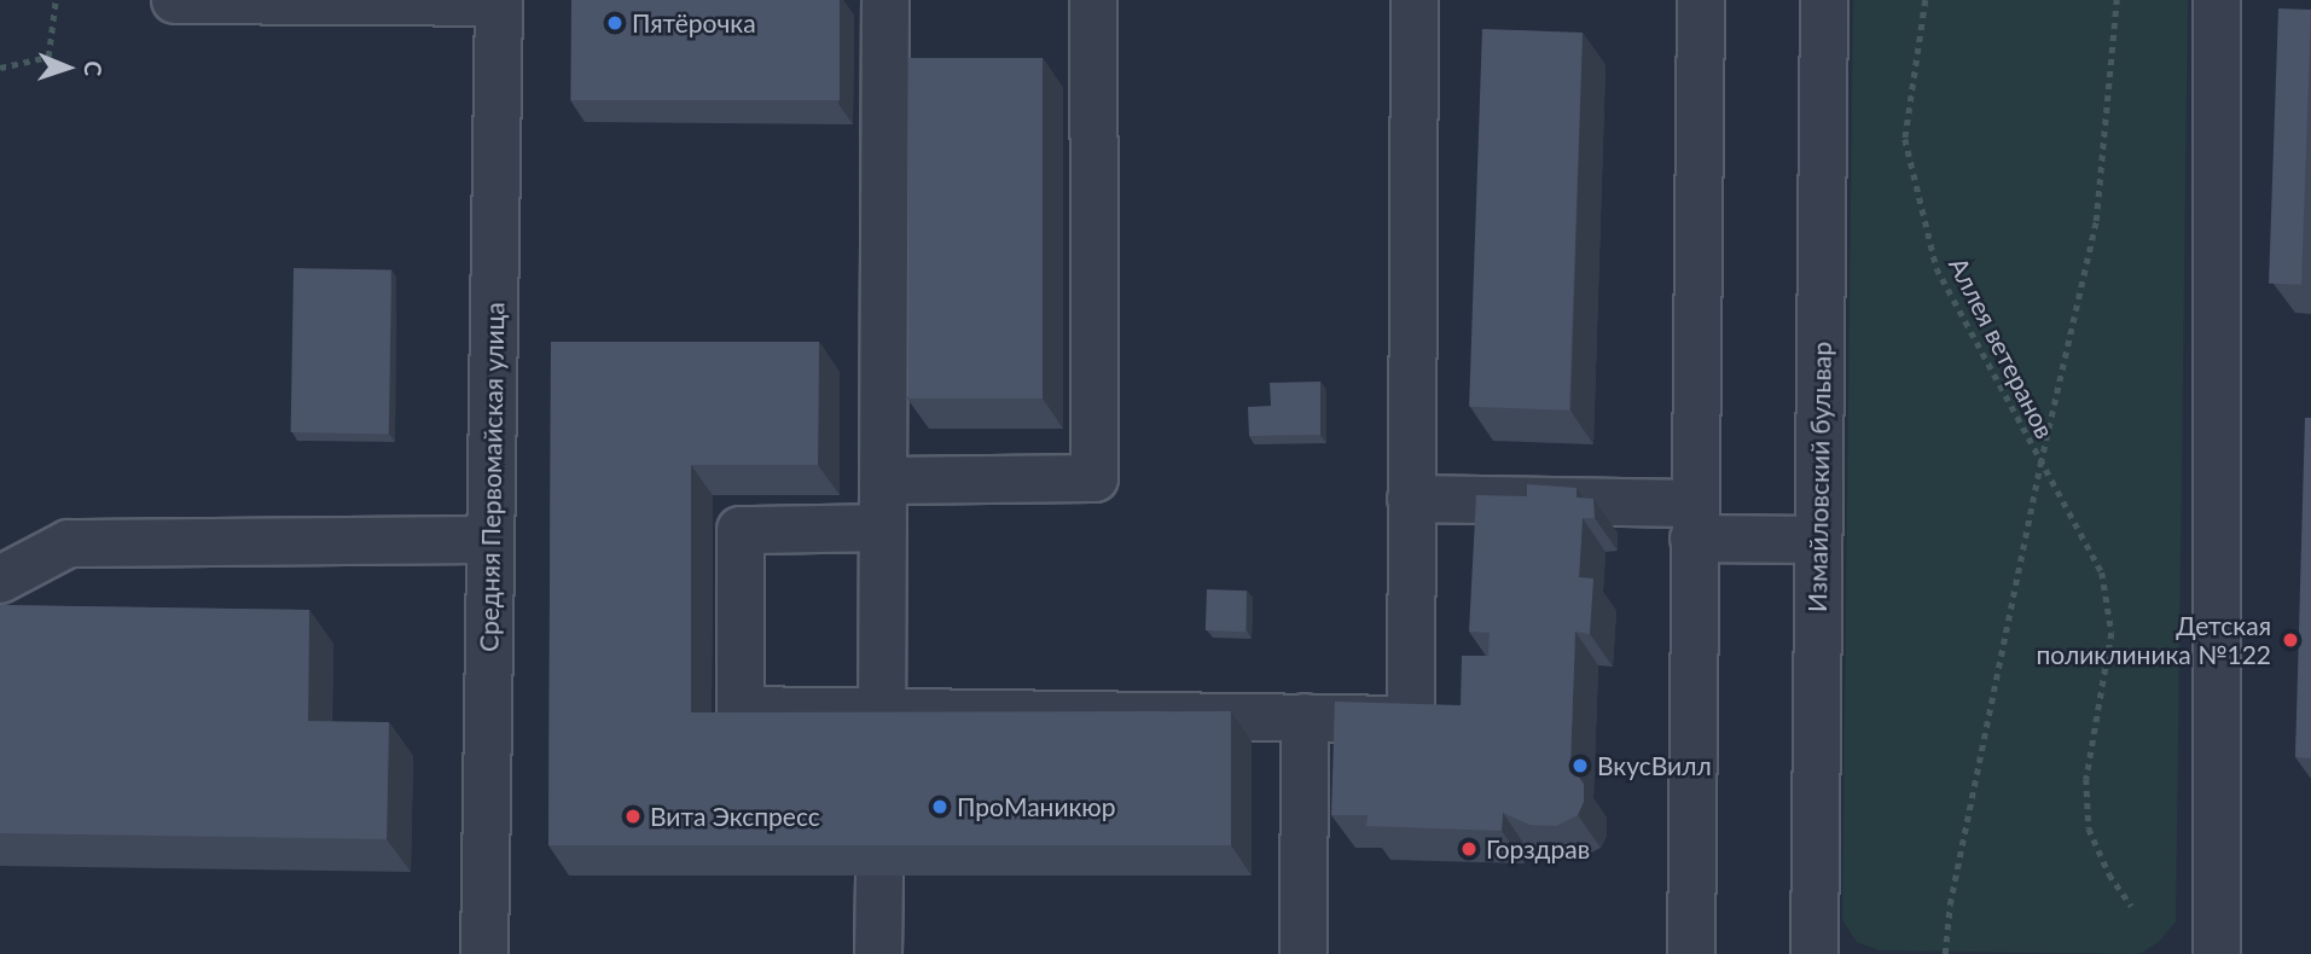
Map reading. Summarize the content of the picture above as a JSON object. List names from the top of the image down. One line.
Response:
{"streets":{"street":["Средняя Первомайская улица","Измайловский бульвар"],"path":["Аллея ветеранов"]},"places":["Пятёрочка","Детская поликлиника №122","ВкусВилл","ПроМаникюр","Вита Экспресс","Горздрав"],"north":"right"}
